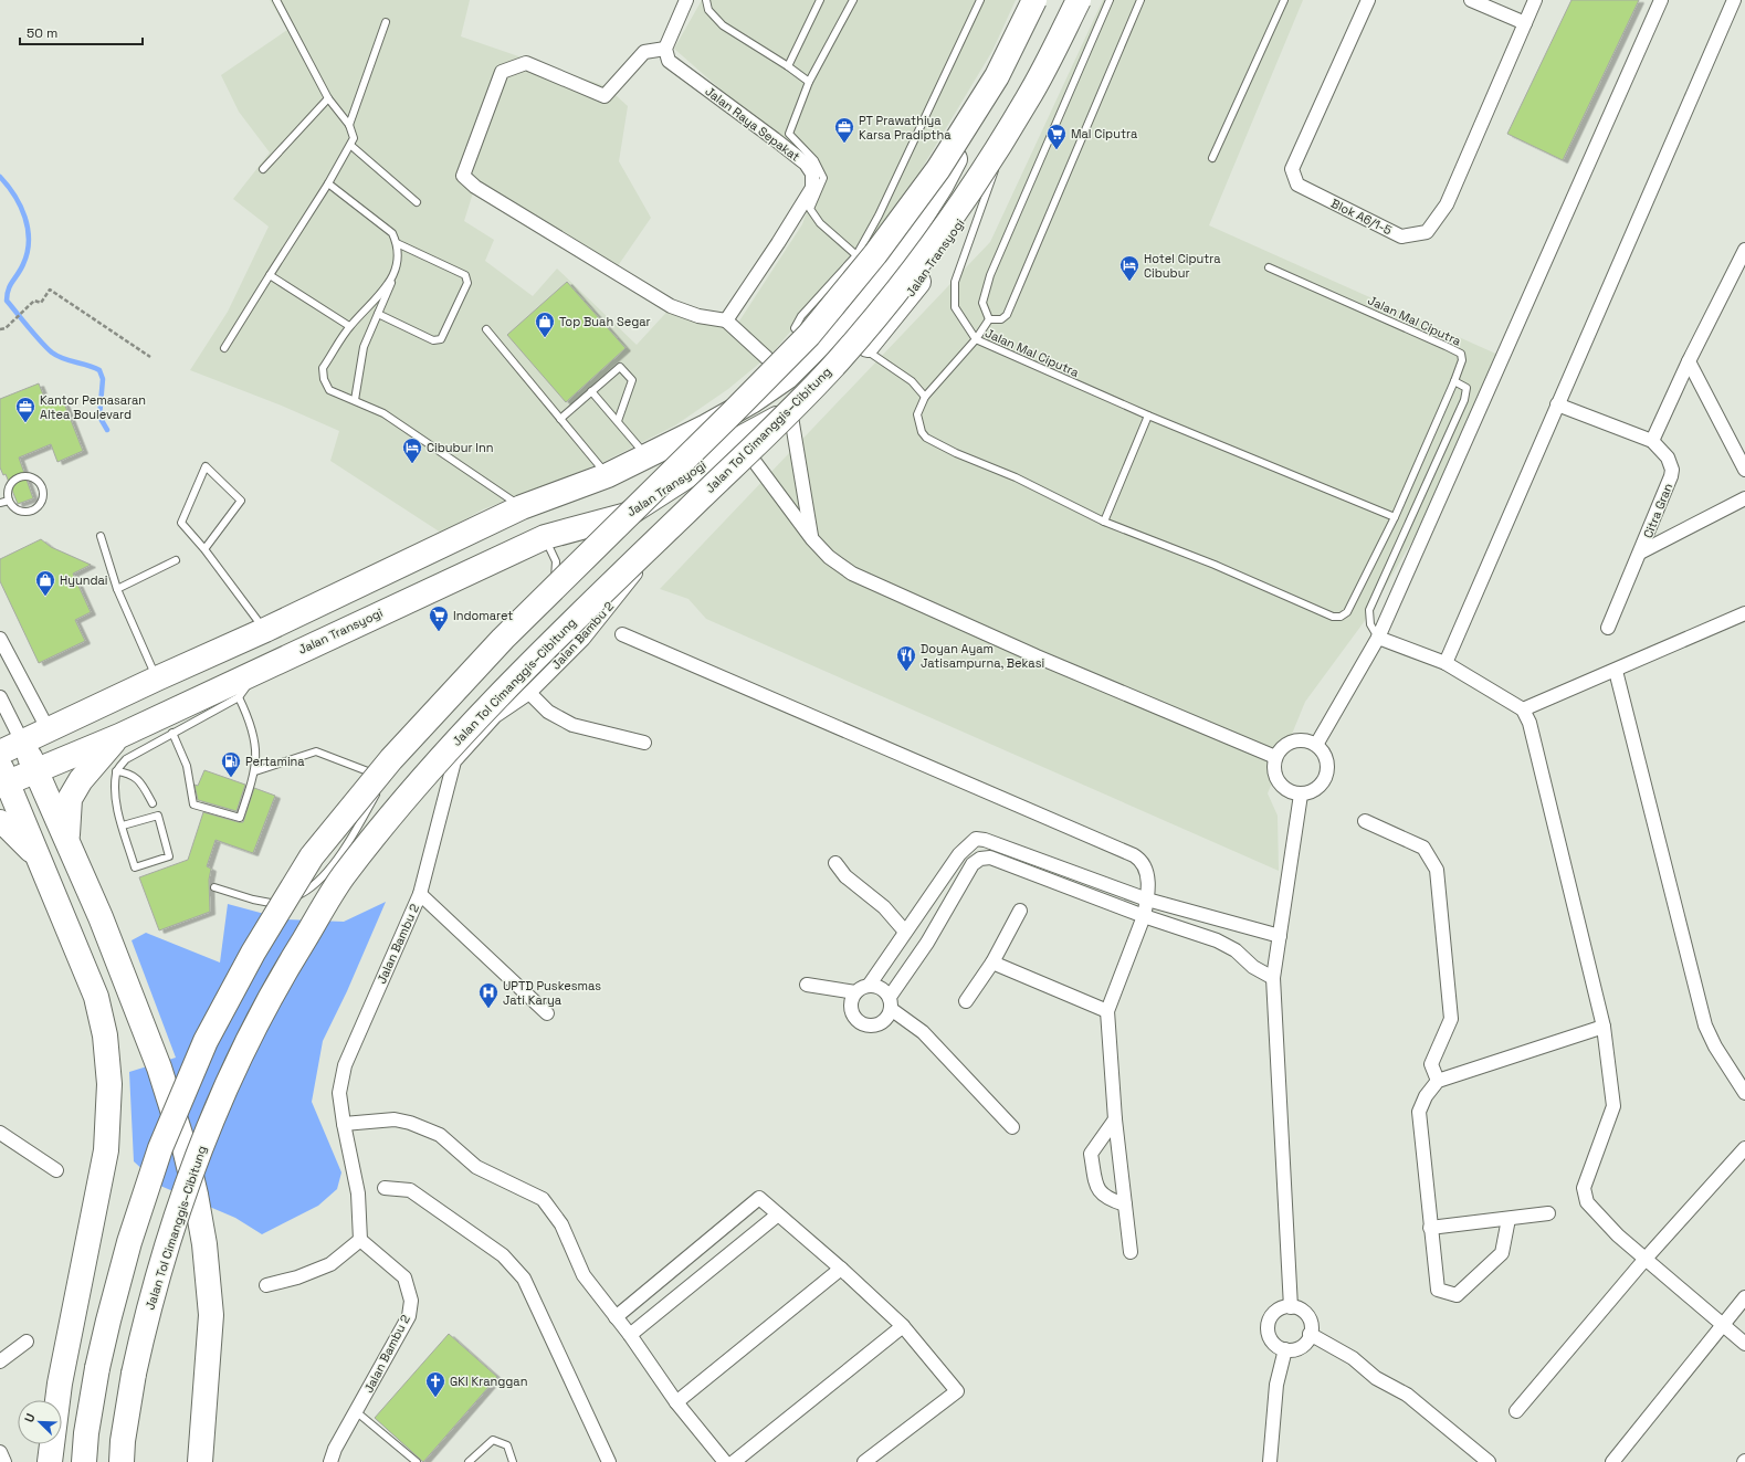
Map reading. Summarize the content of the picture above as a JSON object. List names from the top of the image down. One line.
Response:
{"streets":{"highway":["Jalan Transyogi","Jalan Tol Cimanggis–Cibitung"],"street":["Jalan Raya Sepakat","Blok A6/1-5","Citra Gran","Jalan Bambu 2"],"lane":["Jalan Mal Ciputra"]},"crossings":[["Jalan Transyogi","Jalan Tol Cimanggis–Cibitung"],["Jalan Transyogi","Jalan Bambu 2"]],"places":{"office":["PT Prawathiya Karsa Pradiptha","Kantor Pemasaran Altea Boulevard"],"supermarket":["Mal Ciputra","Indomaret"],"hotel":["Hotel Ciputra Cibubur","Cibubur Inn"],"shop":["Top Buah Segar","Hyundai"],"restaurant":["Doyan Ayam Jatisampurna, Bekasi"],"fuel station":["Pertamina"],"hospital":["UPTD Puskesmas Jati Karya"],"church":["GKI Kranggan"]},"scale_bar":"50 m","north":"top left"}
